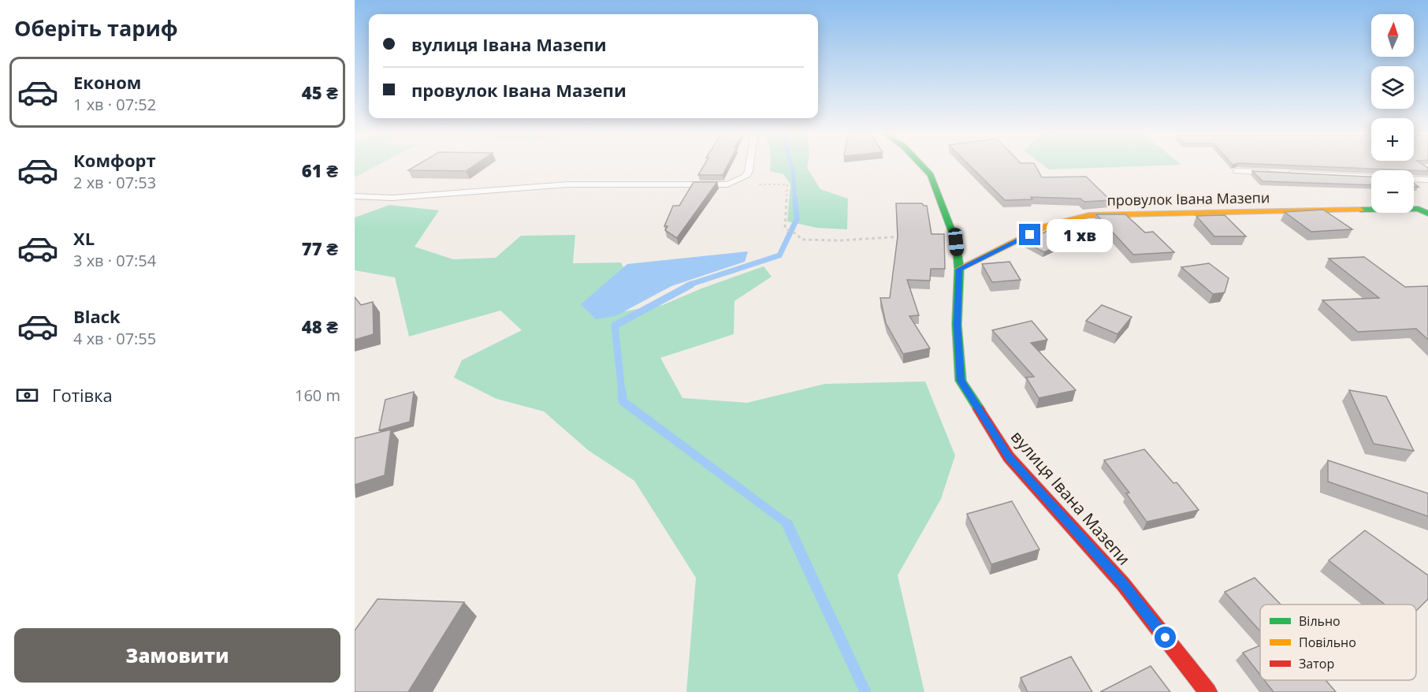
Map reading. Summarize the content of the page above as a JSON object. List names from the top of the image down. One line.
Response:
{"streets":{"street":["провулок Івана Мазепи","вулиця Івана Мазепи"]},"crossings":[["провулок Івана Мазепи","вулиця Івана Мазепи"]],"legend":["Вільно","Повільно","Затор"],"north":"top","page":{"heading":"Оберіть тариф","map_buttons":["+","−"],"banner":["вулиця Івана Мазепи","провулок Івана Мазепи"],"list":[{"name":"Економ","note":"1 хв · 07:52","value":"45 ₴"},{"name":"Комфорт","note":"2 хв · 07:53","value":"61 ₴"},{"name":"XL","note":"3 хв · 07:54","value":"77 ₴"},{"name":"Black","note":"4 хв · 07:55","value":"48 ₴"}],"bubble":"1 хв","pay":["Готівка","160 m"],"buttons":"Замовити"}}
